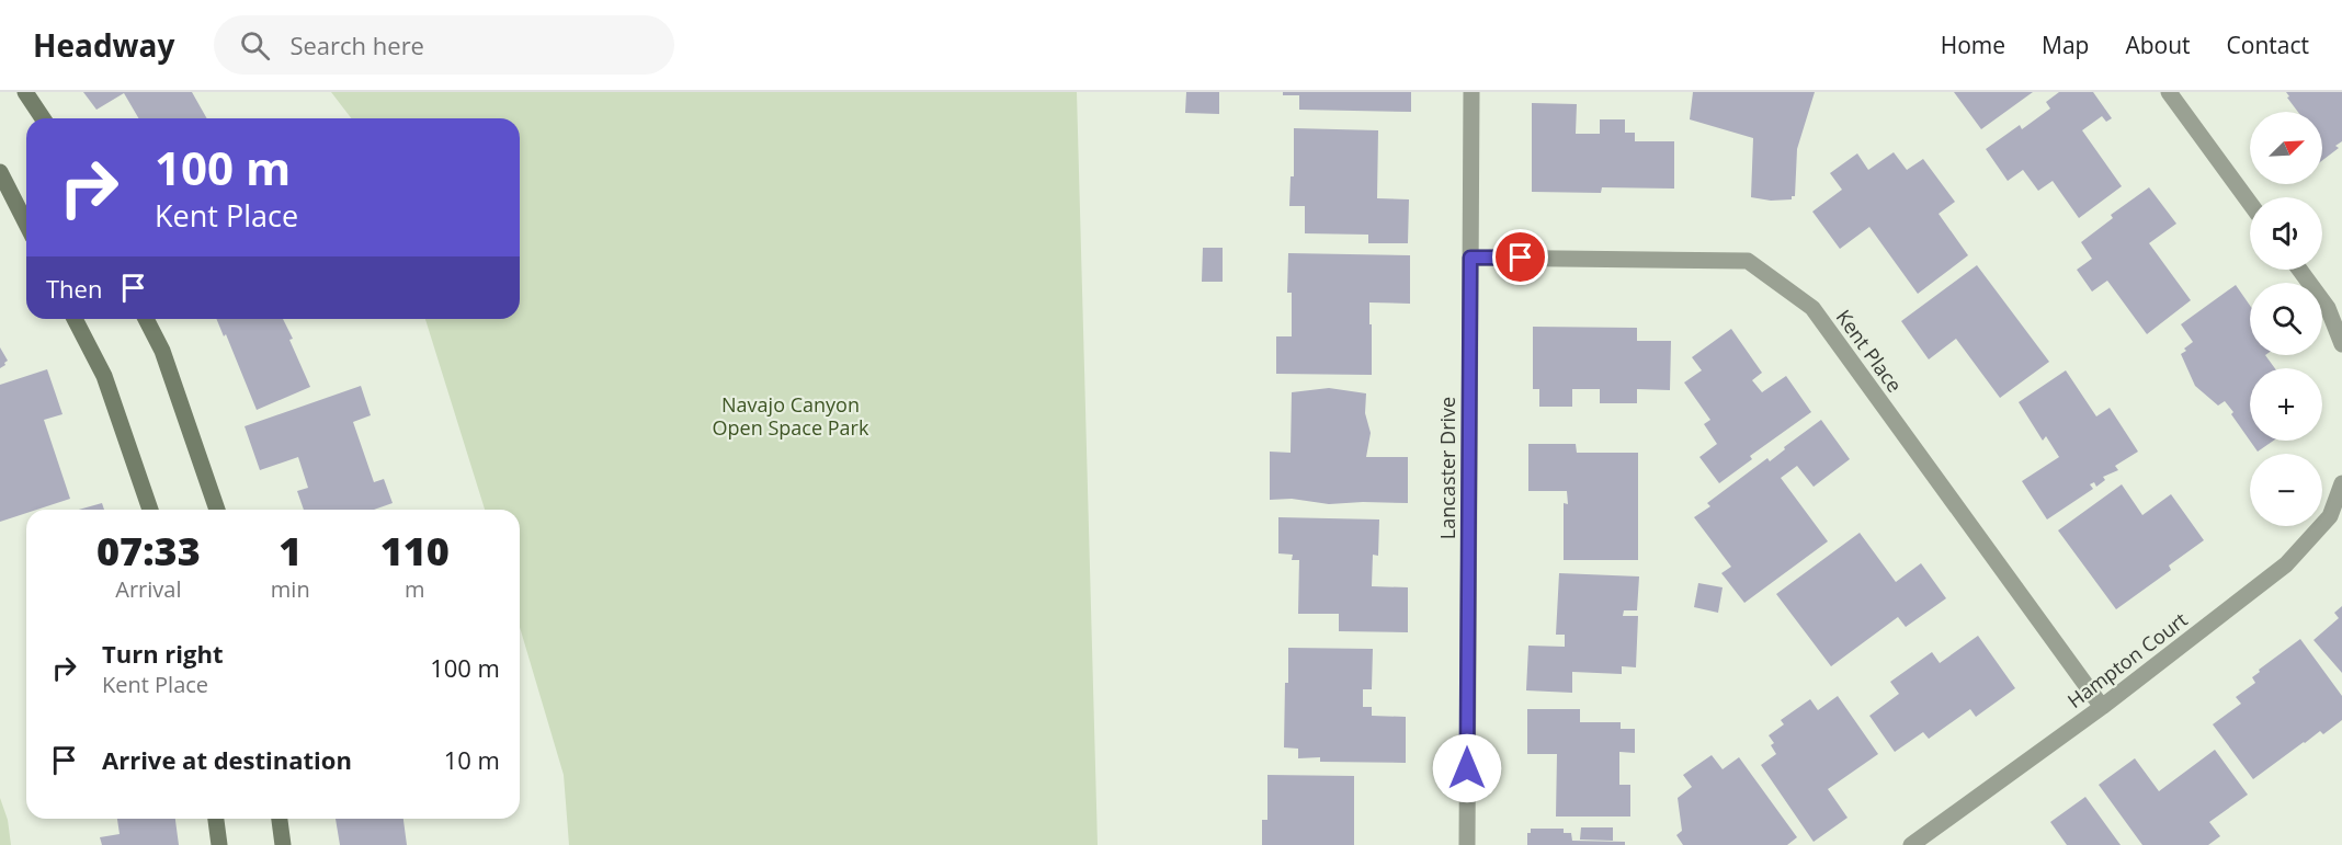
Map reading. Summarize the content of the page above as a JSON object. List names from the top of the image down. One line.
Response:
{"streets":{"street":["Kent Place","Lancaster Drive","Hampton Court"]},"crossings":[["Kent Place","Lancaster Drive"],["Kent Place","Hampton Court"]],"parks":["Navajo Canyon Open Space Park"],"north":"top right","page":{"header":"Headway","search":"Search here","nav":["Home","Map","About","Contact"],"map_buttons":["+","−"],"turn":["100 m","Kent Place"],"then":"Then","eta":["07:33","Arrival","1","min","110","m"],"list":[{"name":"Turn right","note":"Kent Place","value":"100 m"},{"name":"Arrive at destination","value":"10 m"}]}}
